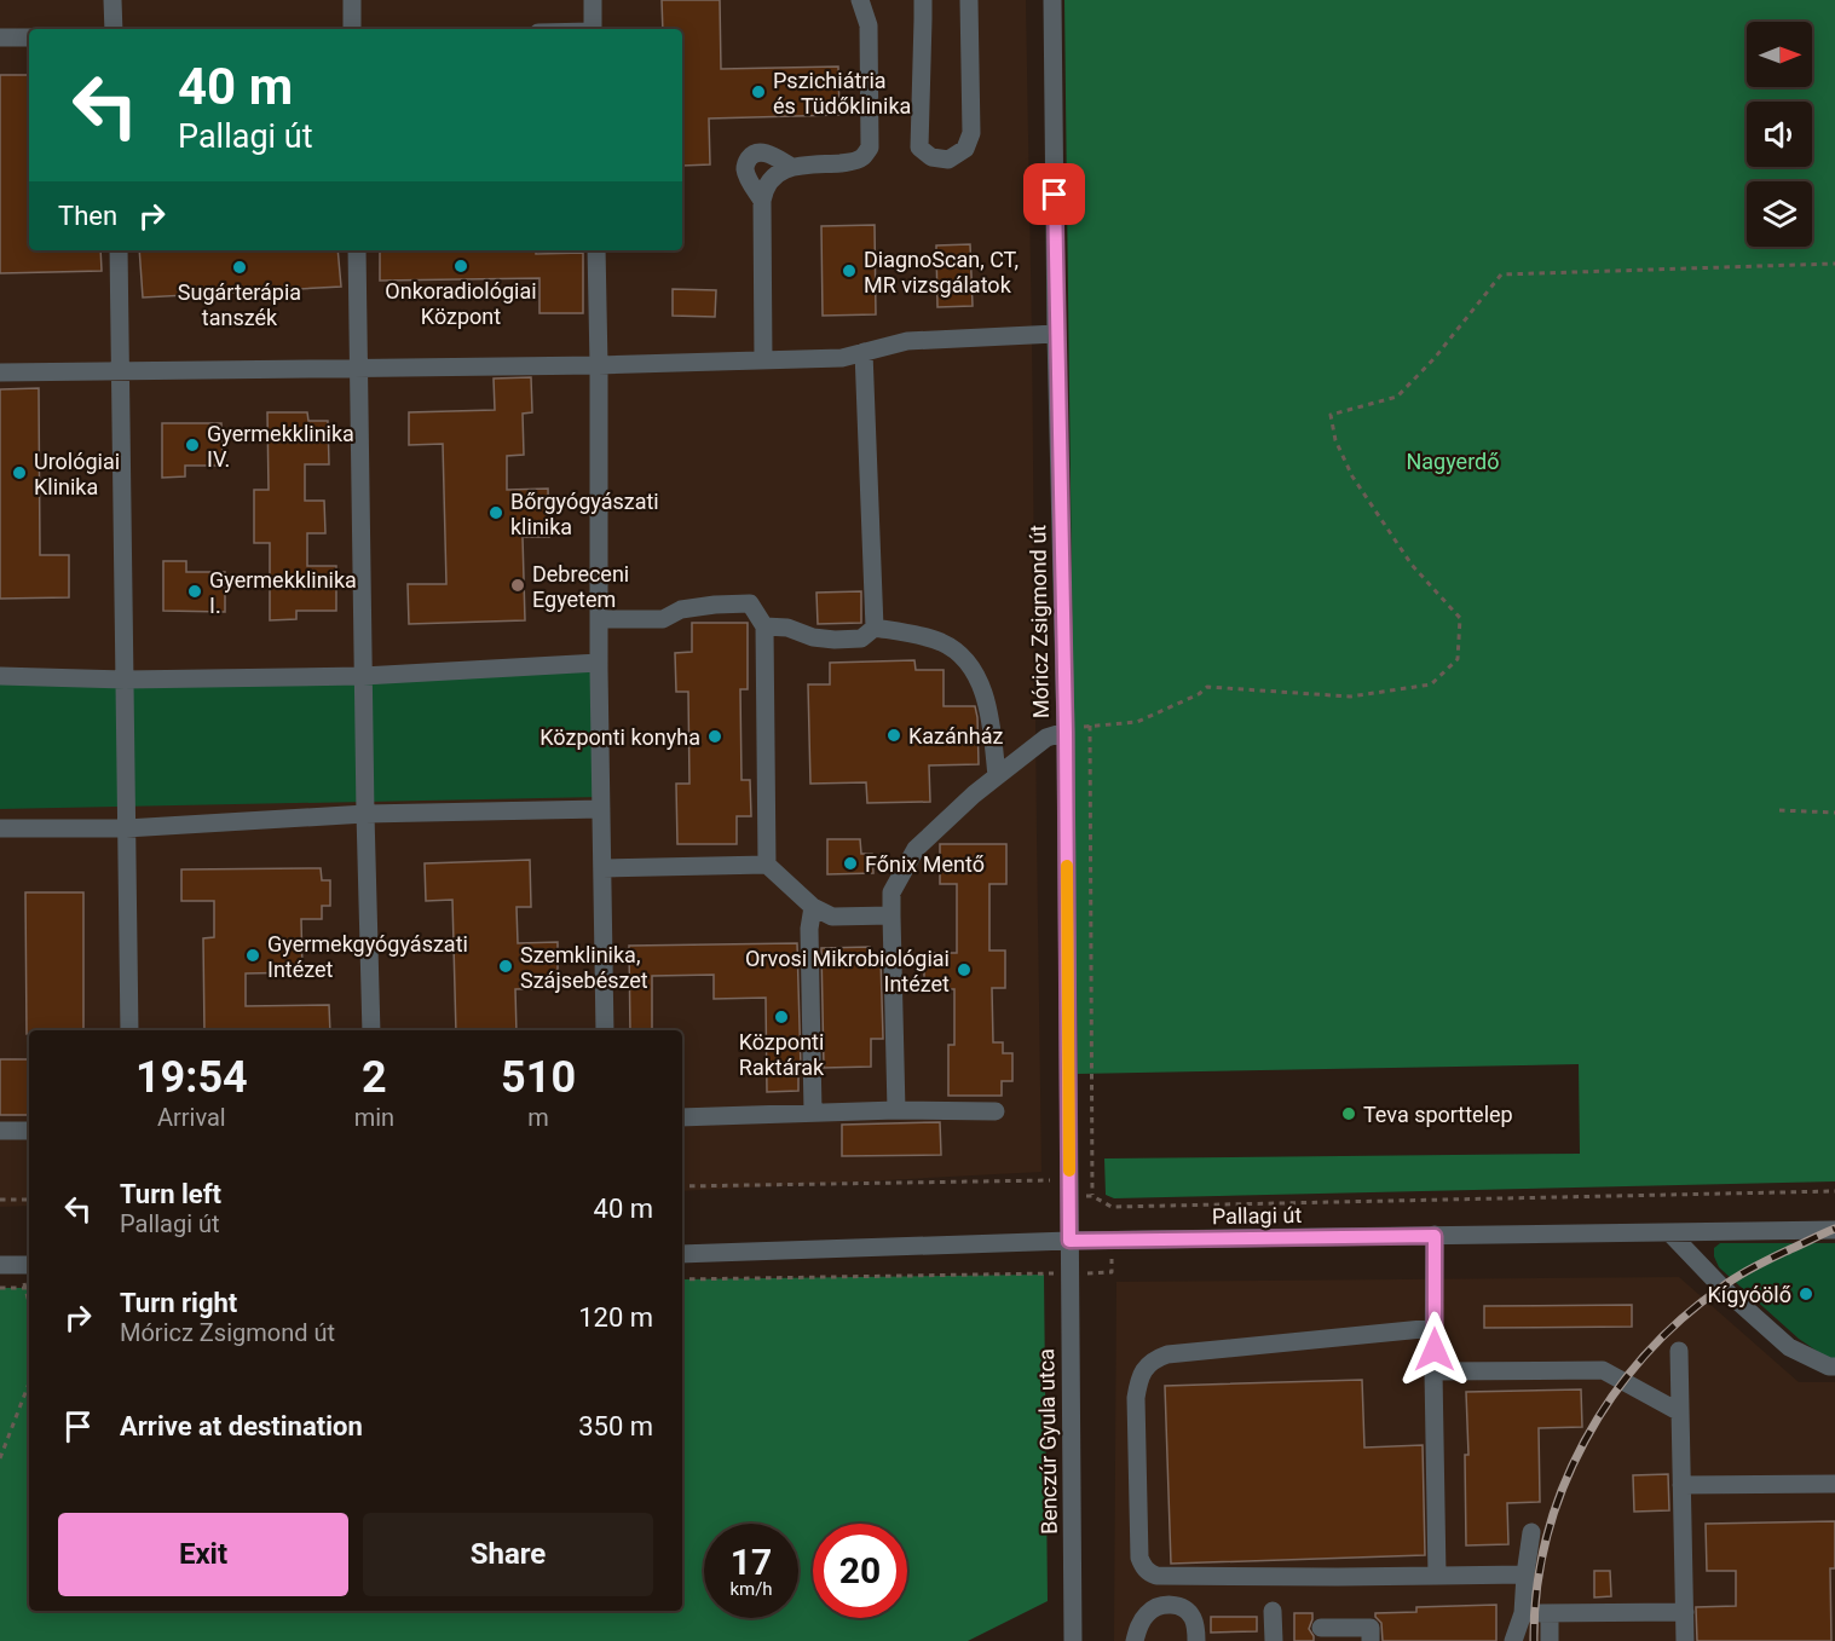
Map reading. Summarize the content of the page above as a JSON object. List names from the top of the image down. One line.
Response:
{"streets":{"street":["Móricz Zsigmond út","Pallagi út","Benczúr Gyula utca"]},"crossings":[["Móricz Zsigmond út","Pallagi út"],["Móricz Zsigmond út","Benczúr Gyula utca"],["Pallagi út","Benczúr Gyula utca"]],"parks":["Nagyerdő"],"places":["Pszichiátria és Tüdőklinika","Onkoradiológiai Központ","Sugárterápia tanszék","DiagnoScan, CT, MR vizsgálatok","Gyermekklinika IV.","Urológiai Klinika","Bőrgyógyászati klinika","Debreceni Egyetem","Gyermekklinika I.","Kazánház","Központi konyha","Főnix Mentő","Gyermekgyógyászati Intézet","Szemklinika, Szájsebészet","Orvosi Mikrobiológiai Intézet","Központi Raktárak","Teva sporttelep","Kígyóölő"],"north":"right","page":{"turn":["40 m","Pallagi út"],"then":"Then","eta":["19:54","Arrival","2","min","510","m"],"list":[{"name":"Turn left","note":"Pallagi út","value":"40 m"},{"name":"Turn right","note":"Móricz Zsigmond út","value":"120 m"},{"name":"Arrive at destination","value":"350 m"}],"buttons":["Exit","Share"],"speed":"17 km/h","limit":"20"}}
